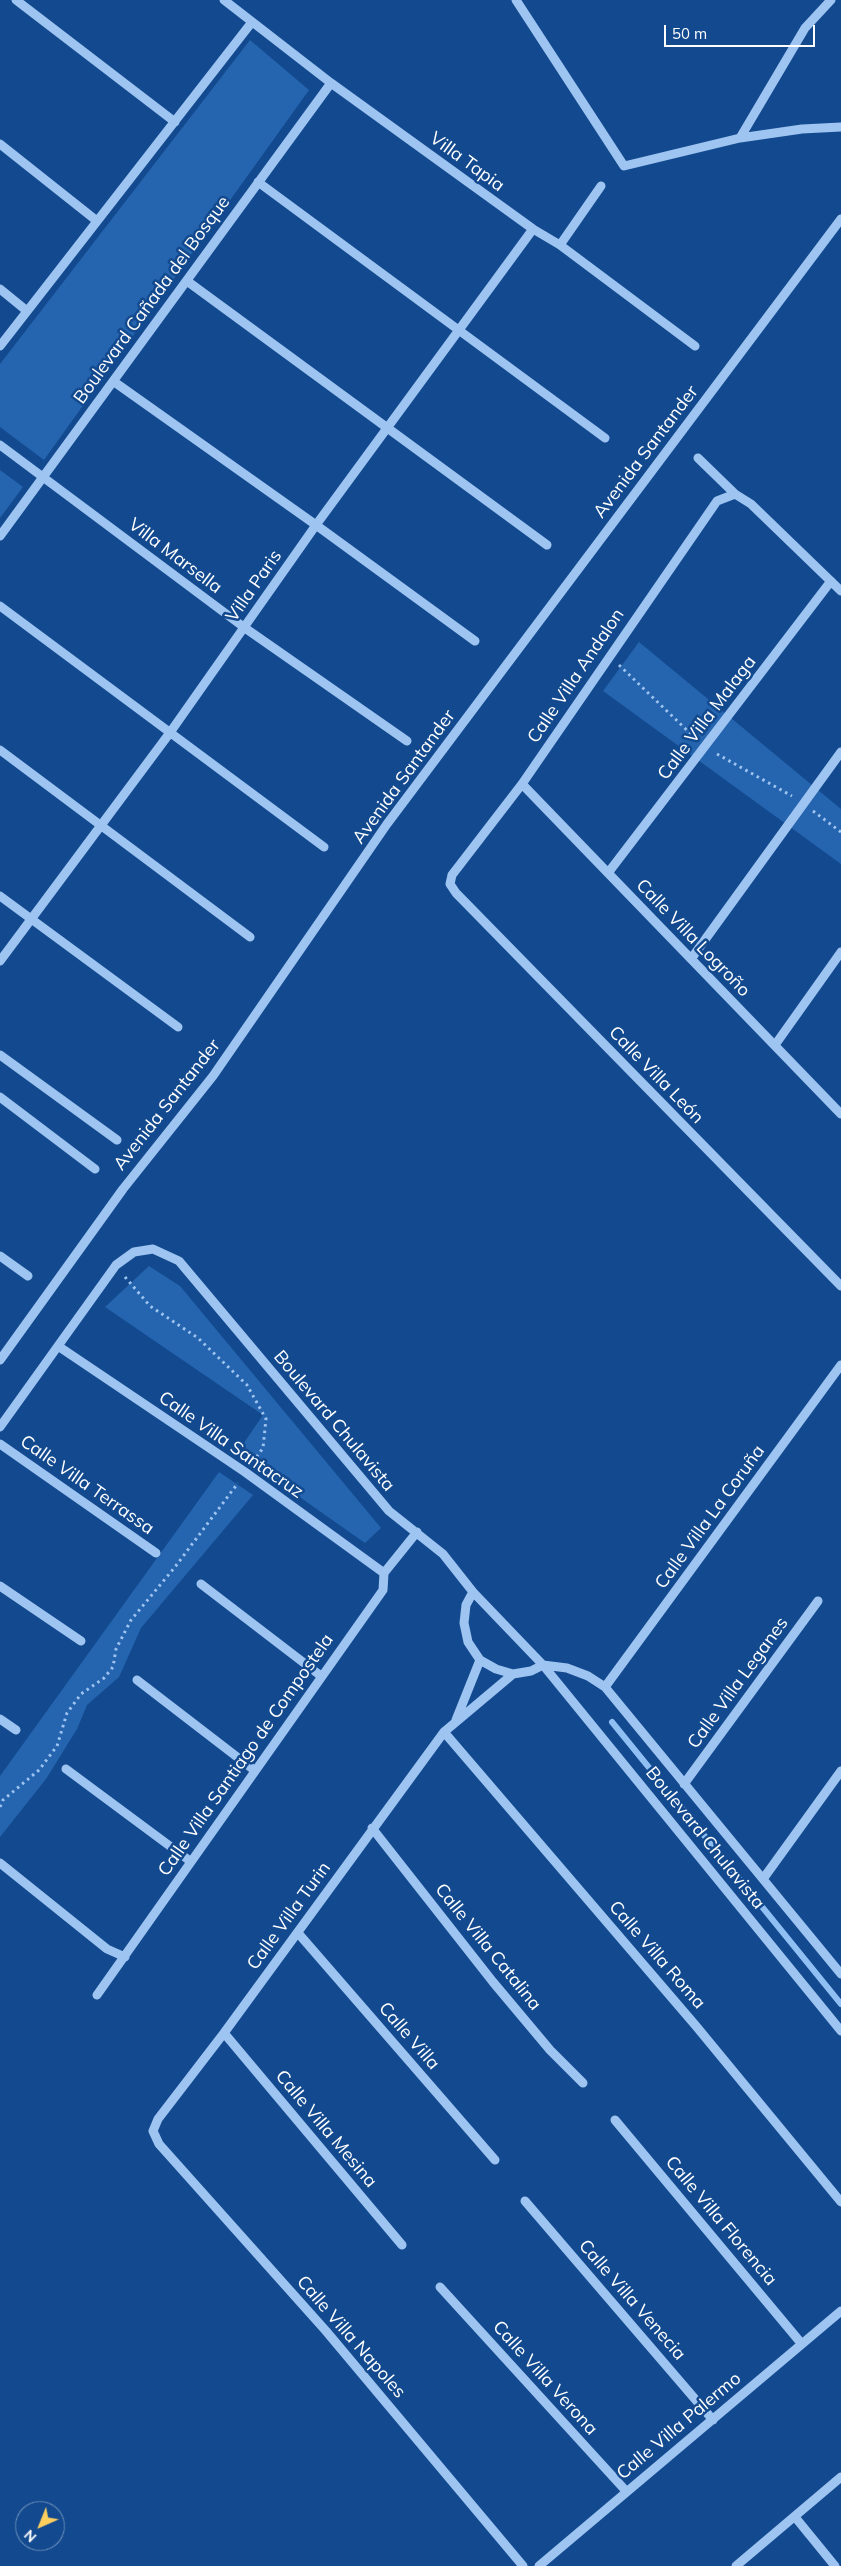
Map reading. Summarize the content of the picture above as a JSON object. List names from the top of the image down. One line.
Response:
{"streets":{"street":["Villa Tapia","Boulevard Cañada del Bosque","Avenida Santander","Villa Marsella","Villa Paris","Calle Villa Andalon","Calle Villa Malaga","Calle Villa Logroño","Calle Villa León","Boulevard Chulavista","Calle Villa Santacruz","Calle Villa Terrassa","Calle Villa La Coruña","Calle Villa Leganes","Calle Villa Santiago de Compostela","Calle Villa Turin","Calle Villa Catalina","Calle Villa Roma","Calle Villa","Calle Villa Mesina","Calle Villa Florencia","Calle Villa Venecia","Calle Villa Napoles","Calle Villa Verona","Calle Villa Palermo"]},"crossings":[["Villa Tapia","Boulevard Cañada del Bosque"],["Villa Tapia","Villa Paris"],["Boulevard Cañada del Bosque","Villa Marsella"],["Villa Marsella","Villa Paris"],["Calle Villa Andalon","Calle Villa Logroño"],["Calle Villa Andalon","Calle Villa León"],["Calle Villa Malaga","Calle Villa Logroño"],["Boulevard Chulavista","Calle Villa La Coruña"],["Boulevard Chulavista","Calle Villa Leganes"],["Boulevard Chulavista","Calle Villa Santiago de Compostela"],["Boulevard Chulavista","Calle Villa Turin"],["Calle Villa Santacruz","Calle Villa Santiago de Compostela"],["Calle Villa Turin","Calle Villa Catalina"],["Calle Villa Turin","Calle Villa Roma"],["Calle Villa Turin","Calle Villa"],["Calle Villa Turin","Calle Villa Mesina"],["Calle Villa Turin","Calle Villa Napoles"],["Calle Villa Florencia","Calle Villa Palermo"],["Calle Villa Venecia","Calle Villa Palermo"],["Calle Villa Verona","Calle Villa Palermo"]],"scale_bar":"50 m","north":"bottom left"}
